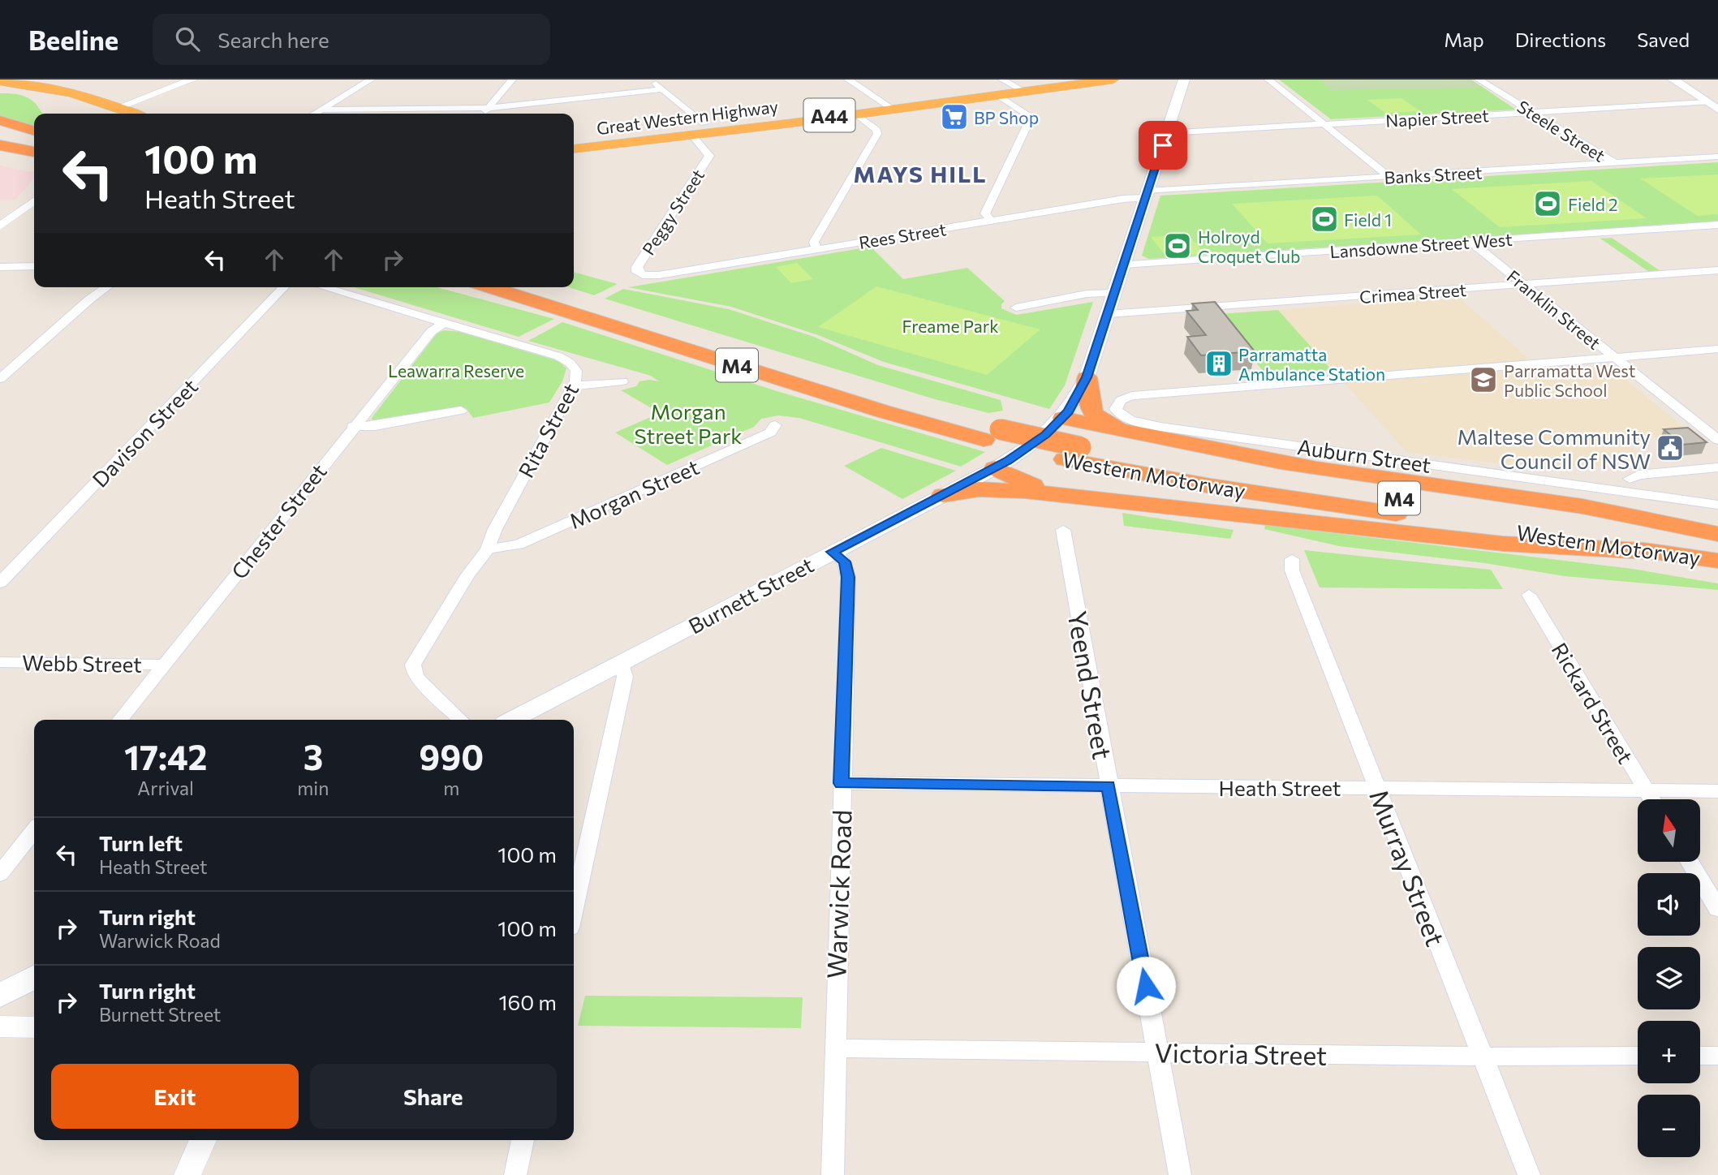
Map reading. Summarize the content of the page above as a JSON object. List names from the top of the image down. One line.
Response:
{"streets":{"highway":["A44","Great Western Highway","M4","Western Motorway"],"main road":["Burnett Street"],"street":["Napier Street","Steele Street","Banks Street","Peggy Street","Rees Street","Lansdowne Street West","Crimea Street","Franklin Street","Rita Street","Davison Street","Auburn Street","Morgan Street","Chester Street","Webb Street","Yeend Street","Rickard Street","Heath Street","Murray Street","Warwick Road","Victoria Street"]},"crossings":[["Great Western Highway","Peggy Street"],["Napier Street","Steele Street"],["Napier Street","Burnett Street"],["Steele Street","Banks Street"],["Banks Street","Rees Street"],["Banks Street","Burnett Street"],["Peggy Street","Rees Street"],["Rees Street","Burnett Street"],["Lansdowne Street West","Franklin Street"],["Lansdowne Street West","Burnett Street"],["Crimea Street","Franklin Street"],["Crimea Street","Burnett Street"],["Franklin Street","Auburn Street"],["M4","Western Motorway"],["M4","Burnett Street"],["Rita Street","Morgan Street"],["Rita Street","Chester Street"],["Chester Street","Webb Street"],["Burnett Street","Warwick Road"],["Yeend Street","Heath Street"],["Yeend Street","Victoria Street"],["Rickard Street","Heath Street"],["Heath Street","Murray Street"],["Heath Street","Warwick Road"],["Murray Street","Victoria Street"],["Warwick Road","Victoria Street"]],"districts":["MAYS HILL"],"parks":["Freame Park","Leawarra Reserve","Morgan Street Park"],"places":{"supermarket":["BP Shop"],"sports":["Field 2","Field 1","Holroyd Croquet Club"],"building":["Parramatta Ambulance Station"],"school or university":["Parramatta West Public School"],"public building":["Maltese Community Council of NSW"]},"north":"top","page":{"header":"Beeline","search":"Search here","nav":["Map","Directions","Saved"],"turn":["100 m","Heath Street"],"eta":["17:42","Arrival","3","min","990","m"],"map_buttons":["+","−"],"list":[{"name":"Turn left","note":"Heath Street","value":"100 m"},{"name":"Turn right","note":"Warwick Road","value":"100 m"},{"name":"Turn right","note":"Burnett Street","value":"160 m"}],"buttons":["Exit","Share"]}}
